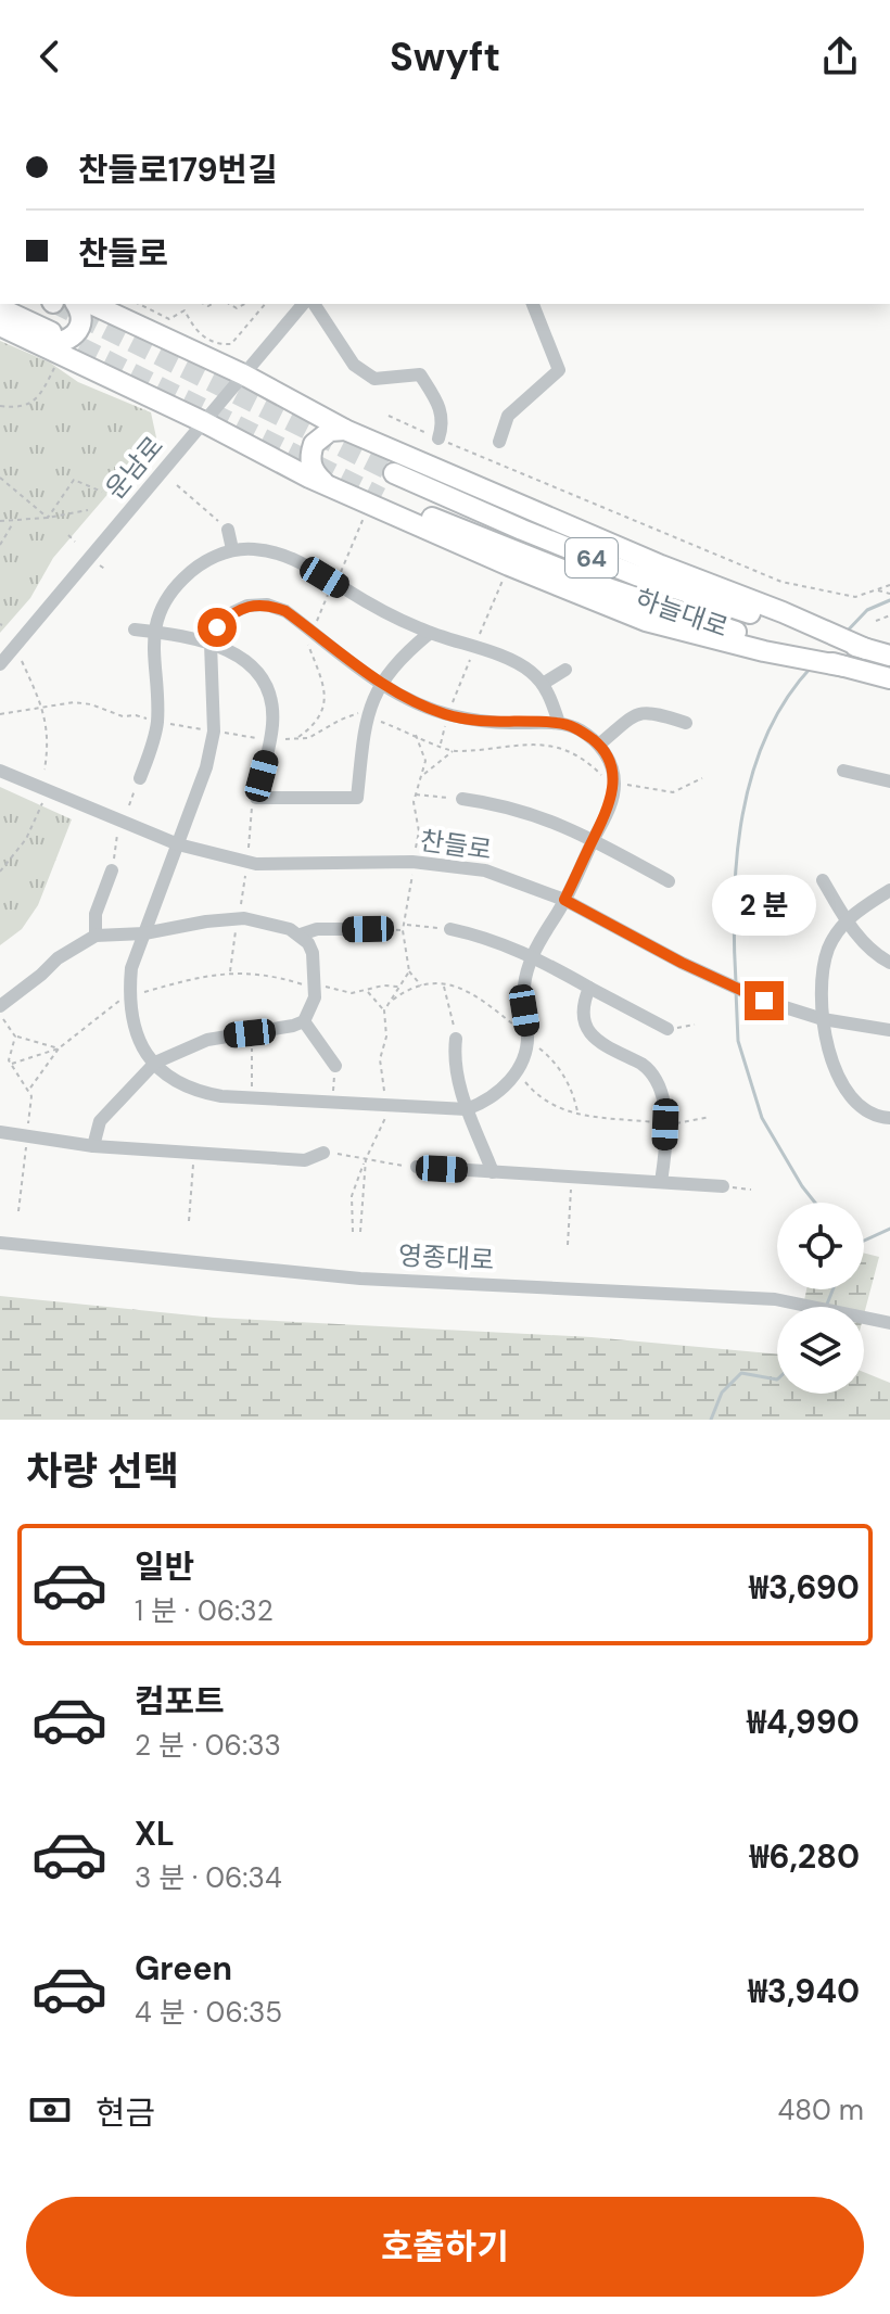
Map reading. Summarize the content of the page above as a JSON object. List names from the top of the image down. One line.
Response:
{"streets":{"highway":["64","하늘대로"],"street":["운남로","찬들로","영종대로"]},"page":{"header":"Swyft","banner":["찬들로179번길","찬들로"],"bubble":"2 분","heading":"차량 선택","list":[{"name":"일반","note":"1 분 · 06:32","value":"₩3,690"},{"name":"컴포트","note":"2 분 · 06:33","value":"₩4,990"},{"name":"XL","note":"3 분 · 06:34","value":"₩6,280"},{"name":"Green","note":"4 분 · 06:35","value":"₩3,940"}],"pay":["현금","480 m"],"buttons":"호출하기"}}
